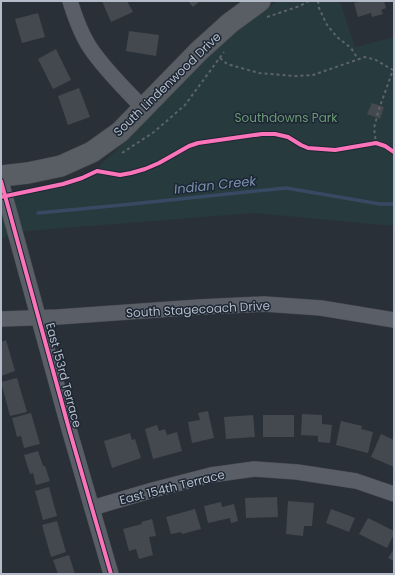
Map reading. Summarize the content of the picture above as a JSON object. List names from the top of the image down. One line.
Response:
{"streets":{"street":["South Lindenwood Drive","South Stagecoach Drive","East 153rd Terrace","East 154th Terrace"]},"crossings":[["South Stagecoach Drive","East 153rd Terrace"],["East 153rd Terrace","East 154th Terrace"]],"water":["Indian Creek"],"parks":["Southdowns Park"]}
